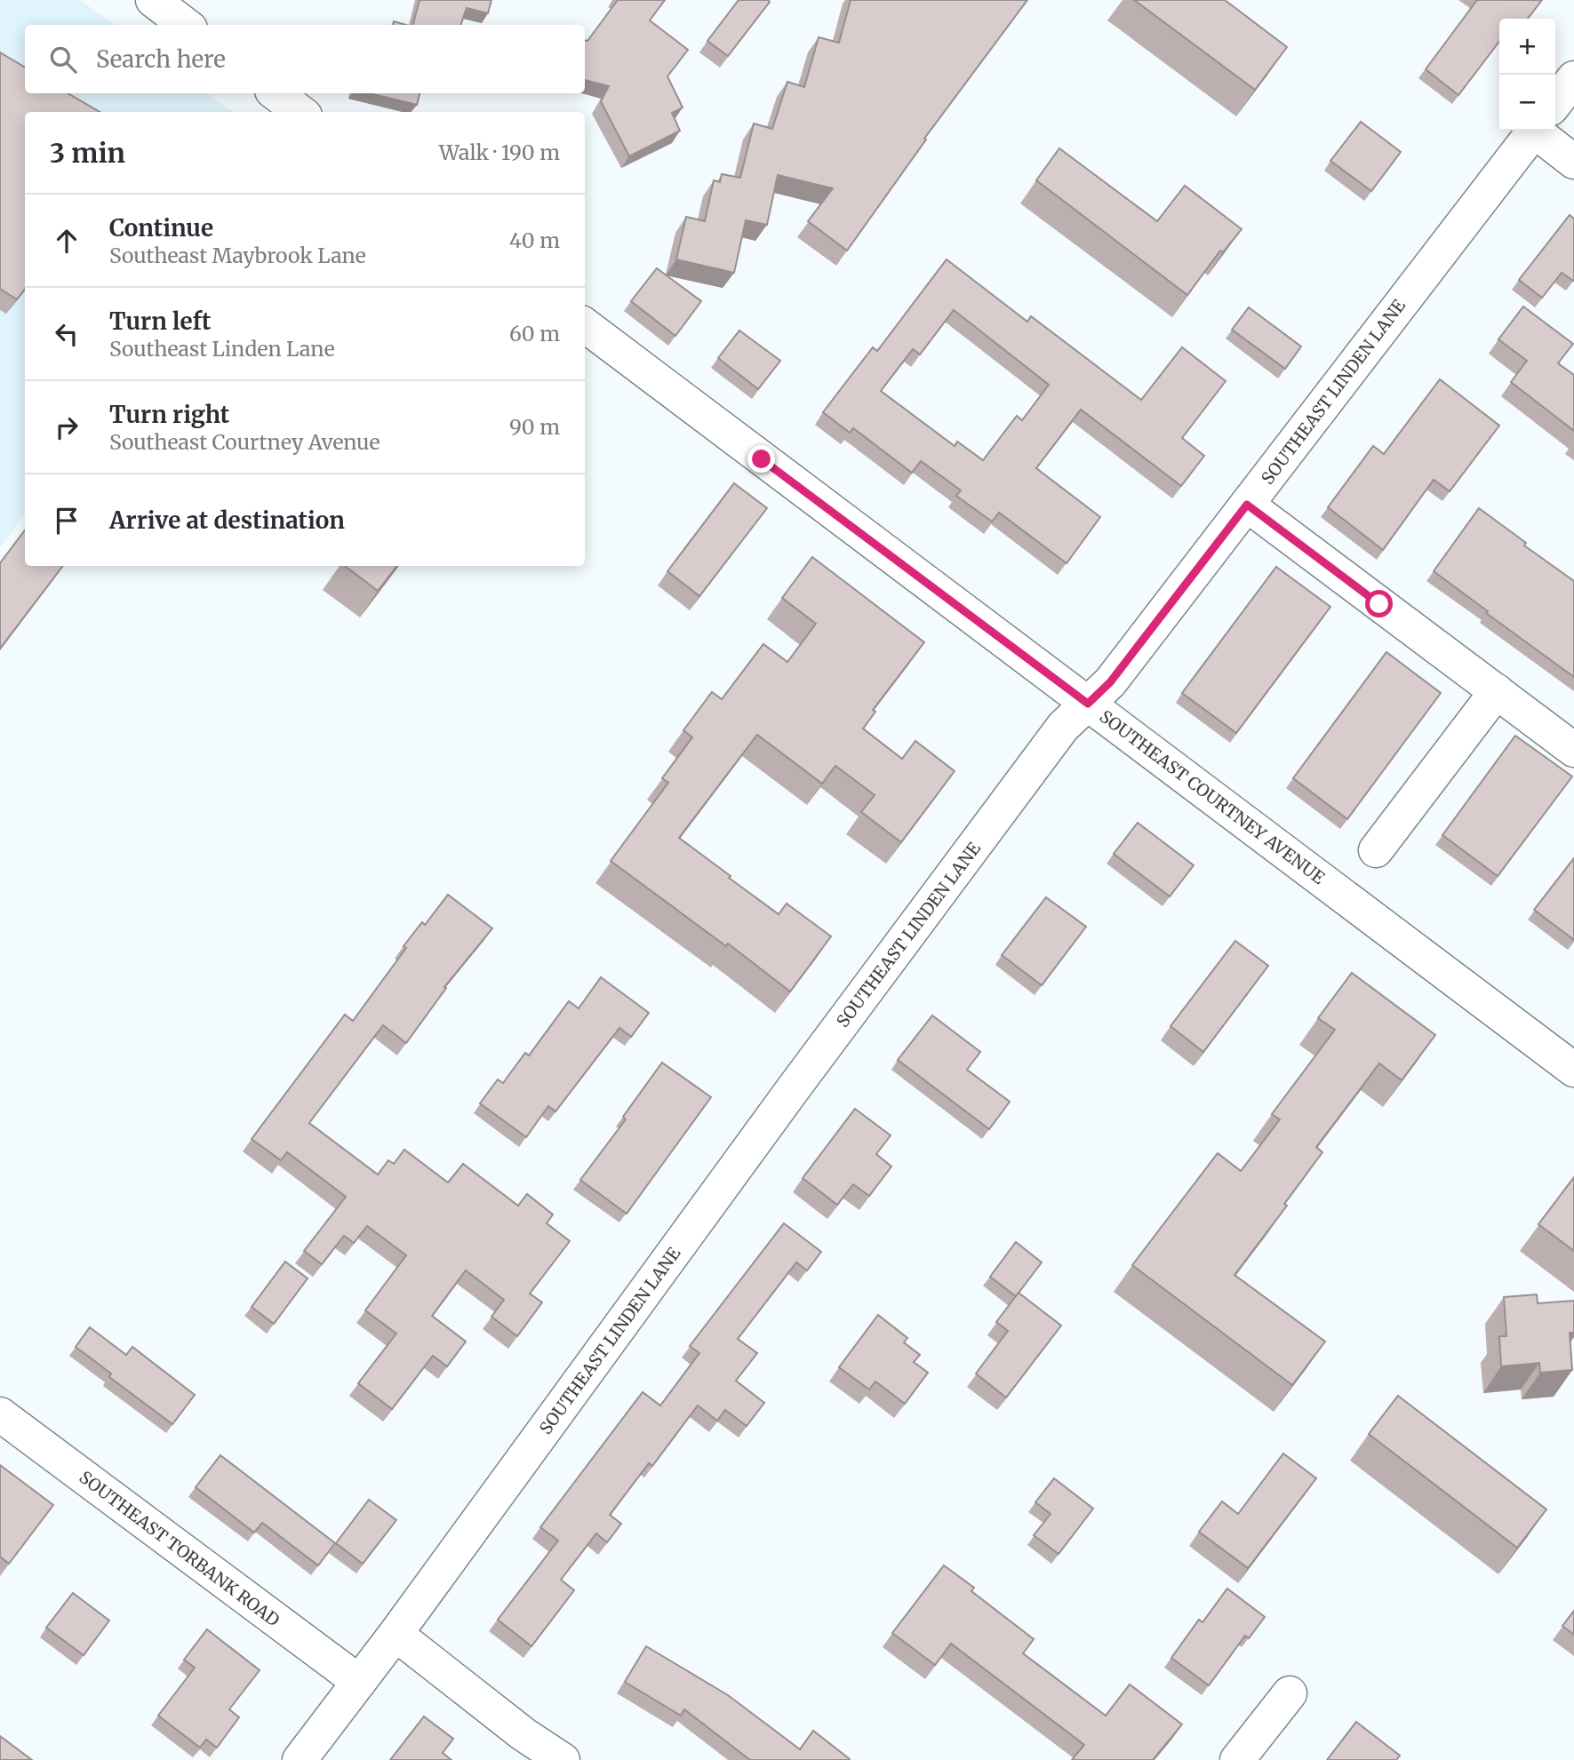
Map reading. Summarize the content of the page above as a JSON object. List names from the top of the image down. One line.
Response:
{"streets":{"street":["SOUTHEAST LINDEN LANE","SOUTHEAST COURTNEY AVENUE","SOUTHEAST TORBANK ROAD"]},"crossings":[["SOUTHEAST LINDEN LANE","SOUTHEAST COURTNEY AVENUE"],["SOUTHEAST LINDEN LANE","SOUTHEAST TORBANK ROAD"]],"page":{"map_buttons":["+","−"],"search":"Search here","heading":["3 min","Walk · 190 m"],"list":[["Continue","Southeast Maybrook Lane","40 m"],["Turn left","Southeast Linden Lane","60 m"],["Turn right","Southeast Courtney Avenue","90 m"],"Arrive at destination"]}}
